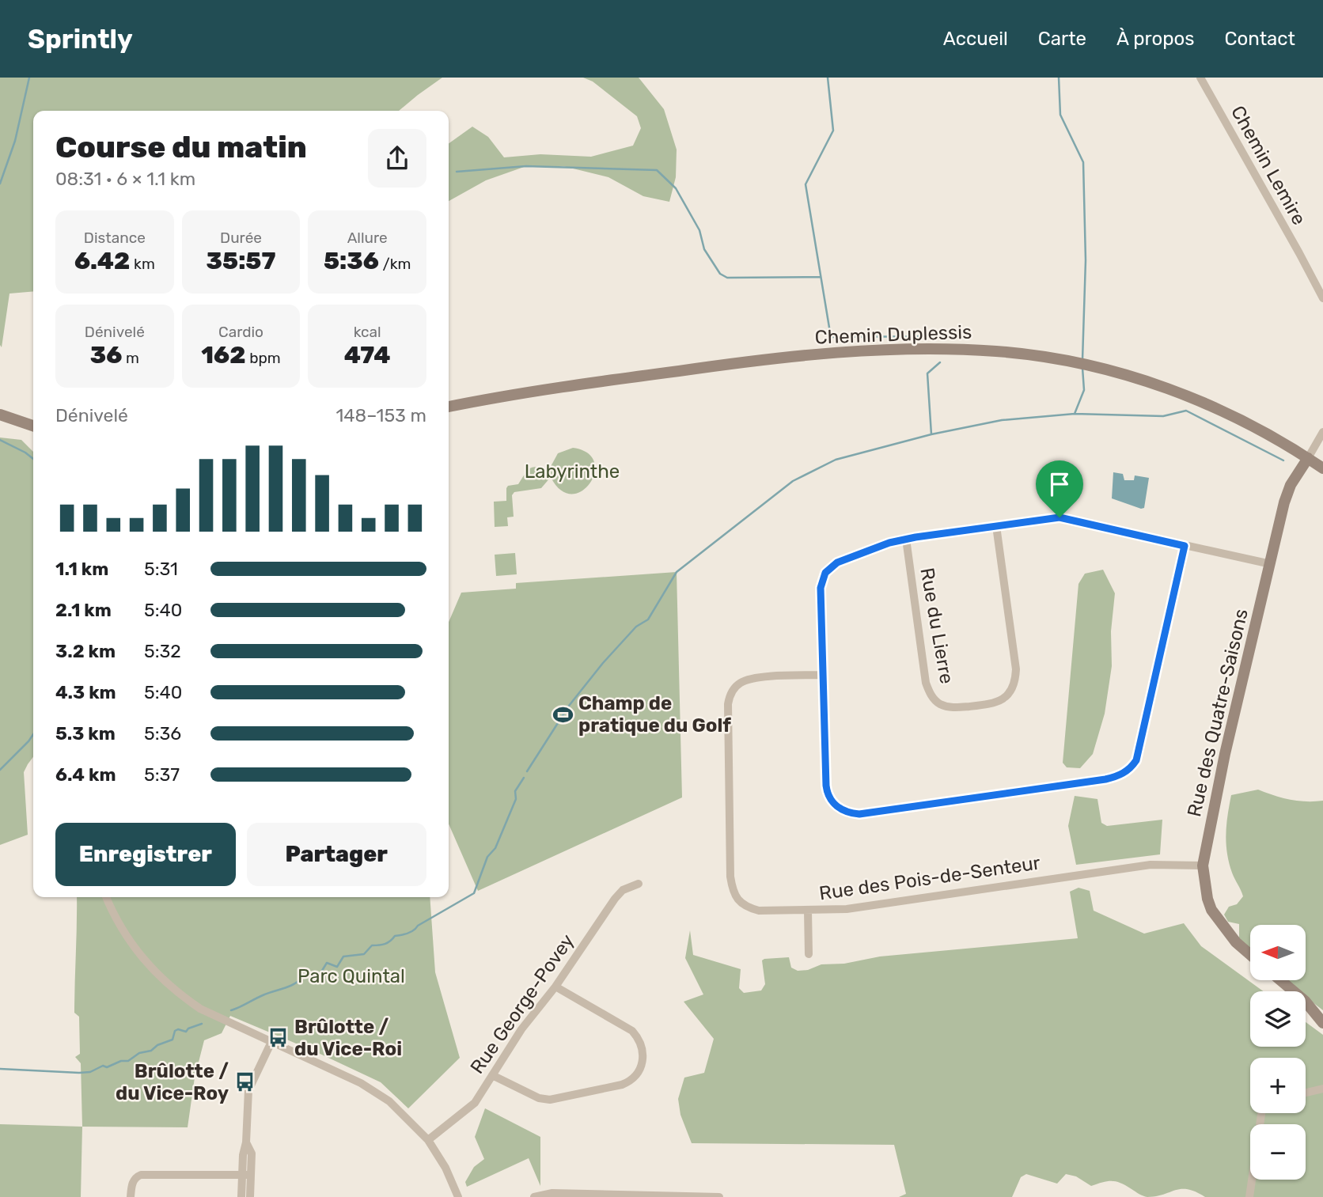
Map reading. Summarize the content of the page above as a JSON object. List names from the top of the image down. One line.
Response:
{"streets":{"street":["Chemin Lemire","Chemin Duplessis","Rue du Lierre","Rue des Quatre-Saisons","Rue des Pois-de-Senteur","Rue George-Povey"]},"crossings":[["Chemin Duplessis","Rue des Quatre-Saisons"],["Rue des Quatre-Saisons","Rue des Pois-de-Senteur"]],"parks":["Labyrinthe","Parc Quintal"],"places":{"sports":["Champ de pratique du Golf"],"bus stop":["Brûlotte / du Vice-Roi","Brûlotte / du Vice-Roy"]},"north":"left","page":{"header":"Sprintly","nav":["Accueil","Carte","À propos","Contact"],"heading":["Course du matin","08:31 · 6 × 1.1 km"],"stats":[["Distance","6.42 km"],["Durée","35:57"],["Allure","5:36 /km"],["Dénivelé","36 m"],["Cardio","162 bpm"],["kcal","474"]],"chart":["Dénivelé","148–153 m"],"list":[{"name":"1.1 km","note":"5:31"},{"name":"2.1 km","note":"5:40"},{"name":"3.2 km","note":"5:32"},{"name":"4.3 km","note":"5:40"},{"name":"5.3 km","note":"5:36"},{"name":"6.4 km","note":"5:37"}],"buttons":["Enregistrer","Partager"],"map_buttons":["+","−"]}}
